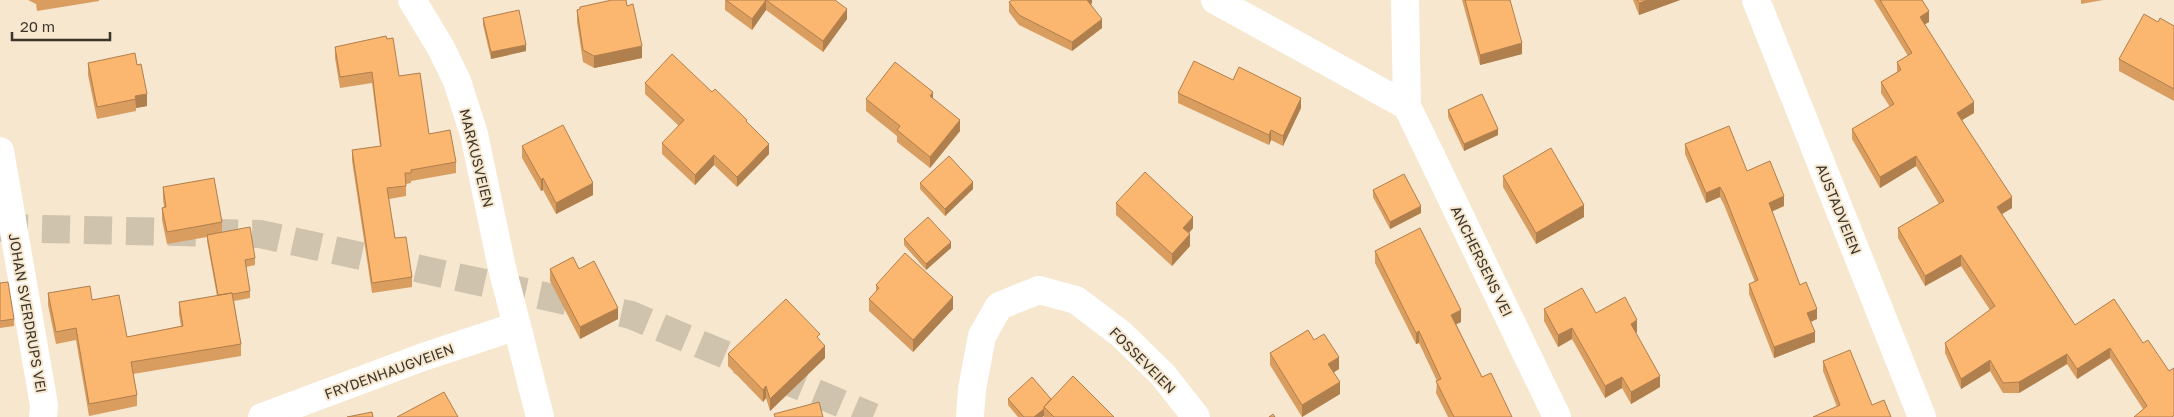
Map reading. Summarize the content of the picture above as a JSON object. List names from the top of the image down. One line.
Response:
{"streets":{"street":["MARKUSVEIEN","AUSTADVEIEN","ANCHERSENS VEI","JOHAN SVERDRUPS VEI","FOSSEVEIEN","FRYDENHAUGVEIEN"]},"crossings":[["MARKUSVEIEN","FRYDENHAUGVEIEN"]],"scale_bar":"20 m"}
